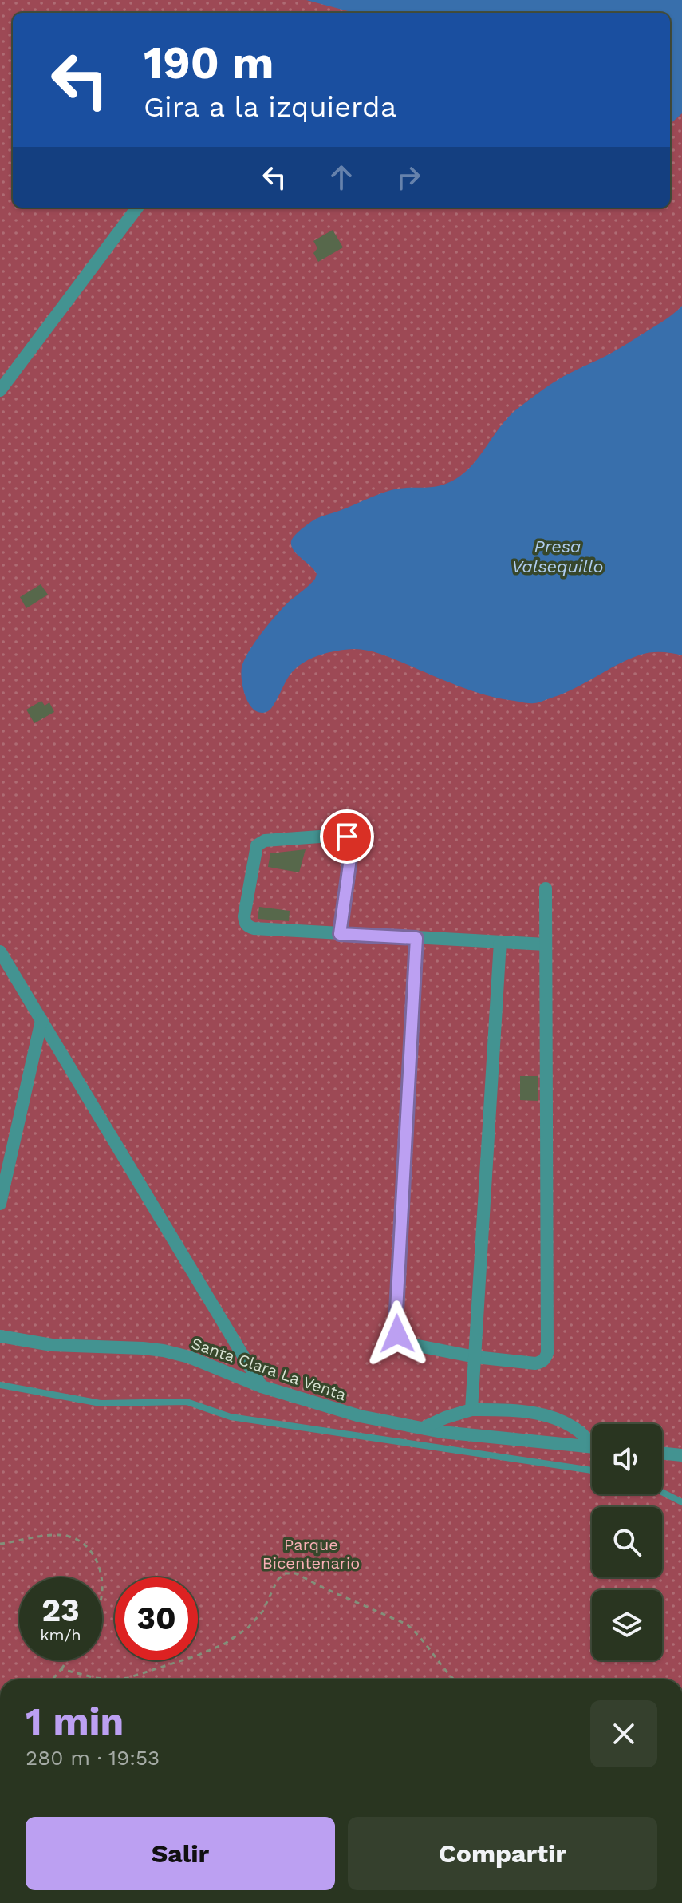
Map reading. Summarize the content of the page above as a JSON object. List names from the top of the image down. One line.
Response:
{"streets":{"street":["Santa Clara La Venta"]},"water":["Presa Valsequillo"],"parks":["Parque Bicentenario"],"page":{"turn":["190 m","Gira a la izquierda"],"speed":"23 km/h","limit":"30","heading":["1 min","280 m · 19:53"],"buttons":["Salir","Compartir"]}}
